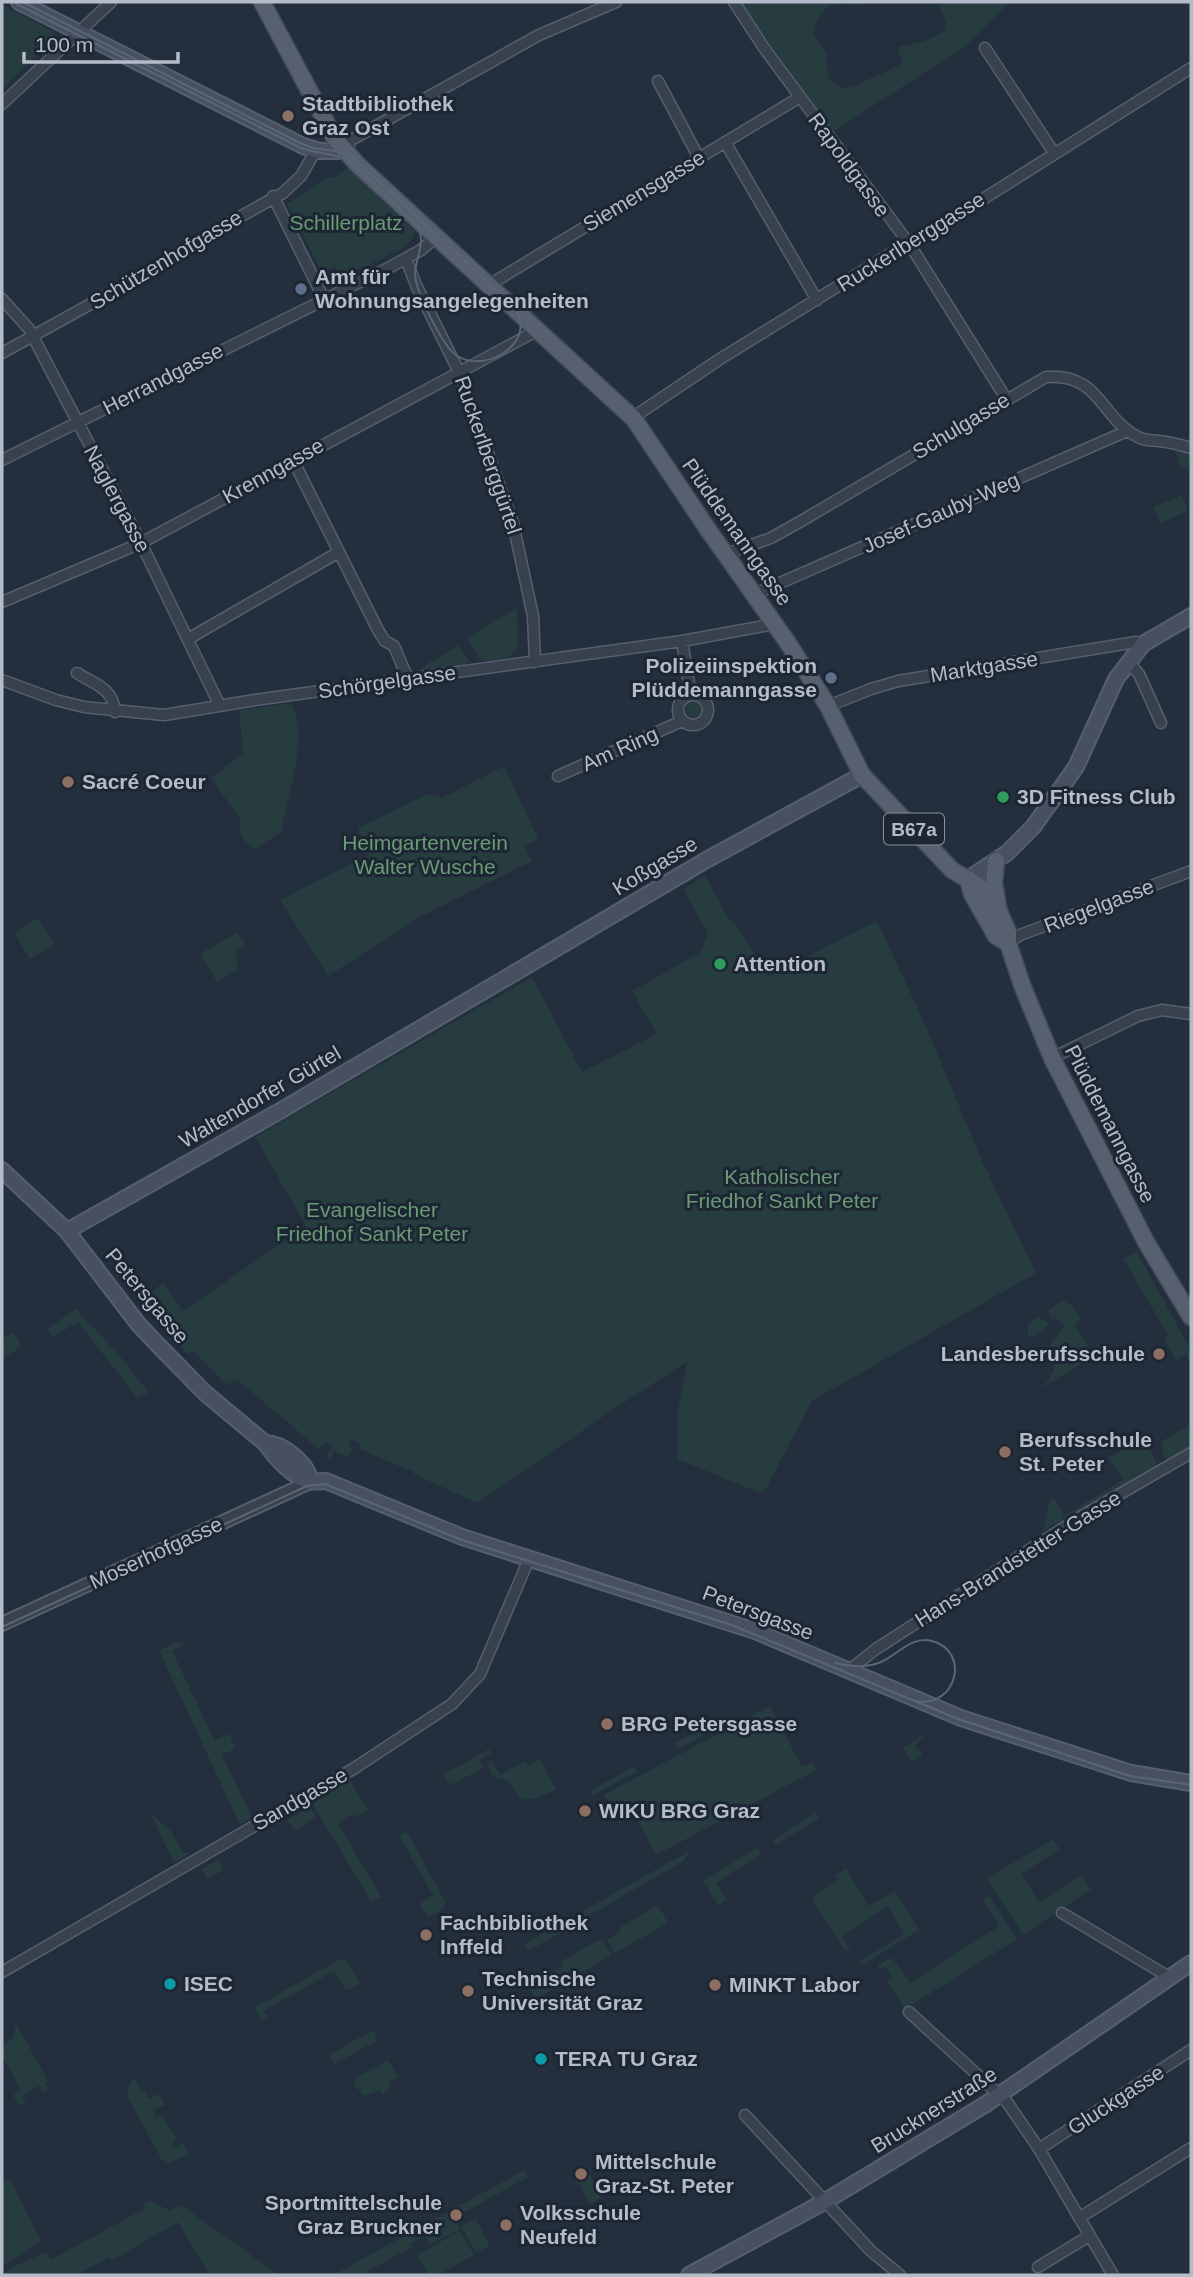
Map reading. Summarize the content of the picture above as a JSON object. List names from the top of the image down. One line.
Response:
{"streets":{"main road":["Plüddemanngasse","B67a","Koßgasse","Waltendorfer Gürtel","Petersgasse","Brucknerstraße"],"street":["Rapoldgasse","Siemensgasse","Ruckerlberggasse","Schützenhofgasse","Herrandgasse","Schulgasse","Ruckerlberggürtel","Krenngasse","Naglergasse","Josef-Gauby-Weg","Marktgasse","Schörgelgasse","Am Ring","Riegelgasse","Moserhofgasse","Hans-Brandstetter-Gasse","Sandgasse","Gluckgasse"]},"crossings":[["Rapoldgasse","Siemensgasse"],["Rapoldgasse","Ruckerlberggasse"],["Rapoldgasse","Schulgasse"],["Siemensgasse","Plüddemanngasse"],["Ruckerlberggasse","Plüddemanngasse"],["Schützenhofgasse","Naglergasse"],["Herrandgasse","Naglergasse"],["Schulgasse","Josef-Gauby-Weg"],["Schulgasse","Plüddemanngasse"],["Ruckerlberggürtel","Krenngasse"],["Ruckerlberggürtel","Schörgelgasse"],["Krenngasse","Naglergasse"],["Krenngasse","Plüddemanngasse"],["Naglergasse","Schörgelgasse"],["Josef-Gauby-Weg","Plüddemanngasse"],["Plüddemanngasse","Marktgasse"],["Plüddemanngasse","Schörgelgasse"],["Plüddemanngasse","B67a"],["Plüddemanngasse","Koßgasse"],["Plüddemanngasse","Riegelgasse"],["Schörgelgasse","Am Ring"],["Koßgasse","Waltendorfer Gürtel"],["Waltendorfer Gürtel","Petersgasse"],["Petersgasse","Moserhofgasse"],["Petersgasse","Hans-Brandstetter-Gasse"],["Petersgasse","Sandgasse"]],"parks":["Schillerplatz","Heimgartenverein Walter Wusche","Katholischer Friedhof Sankt Peter","Evangelischer Friedhof Sankt Peter"],"places":["Stadtbibliothek Graz Ost","Amt für Wohnungsangelegenheiten","Polizeiinspektion Plüddemanngasse","Sacré Coeur","3D Fitness Club","Attention","Landesberufsschule","Berufsschule St. Peter","BRG Petersgasse","WIKU BRG Graz","Fachbibliothek Inffeld","ISEC","MINKT Labor","Technische Universität Graz","TERA TU Graz","Mittelschule Graz-St. Peter","Sportmittelschule Graz Bruckner","Volksschule Neufeld"],"scale_bar":"100 m"}
